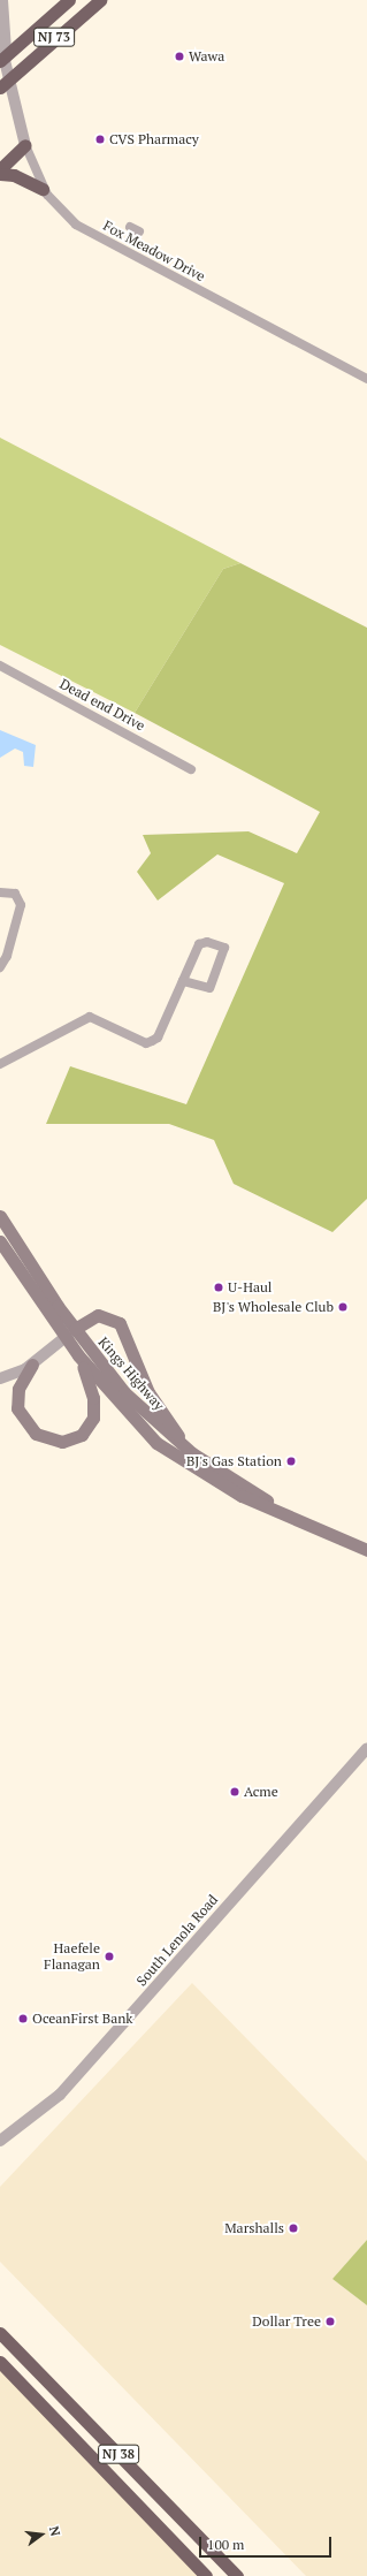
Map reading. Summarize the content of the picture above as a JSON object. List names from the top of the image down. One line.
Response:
{"streets":{"highway":["NJ 73","NJ 38"],"main road":["Kings Highway"],"street":["Fox Meadow Drive","Dead end Drive","South Lenola Road"]},"crossings":[["NJ 73","Fox Meadow Drive"]],"places":["Wawa","CVS Pharmacy","U-Haul","BJ's Wholesale Club","BJ's Gas Station","Acme","Haefele Flanagan","OceanFirst Bank","Marshalls","Dollar Tree"],"scale_bar":"100 m","north":"right"}
